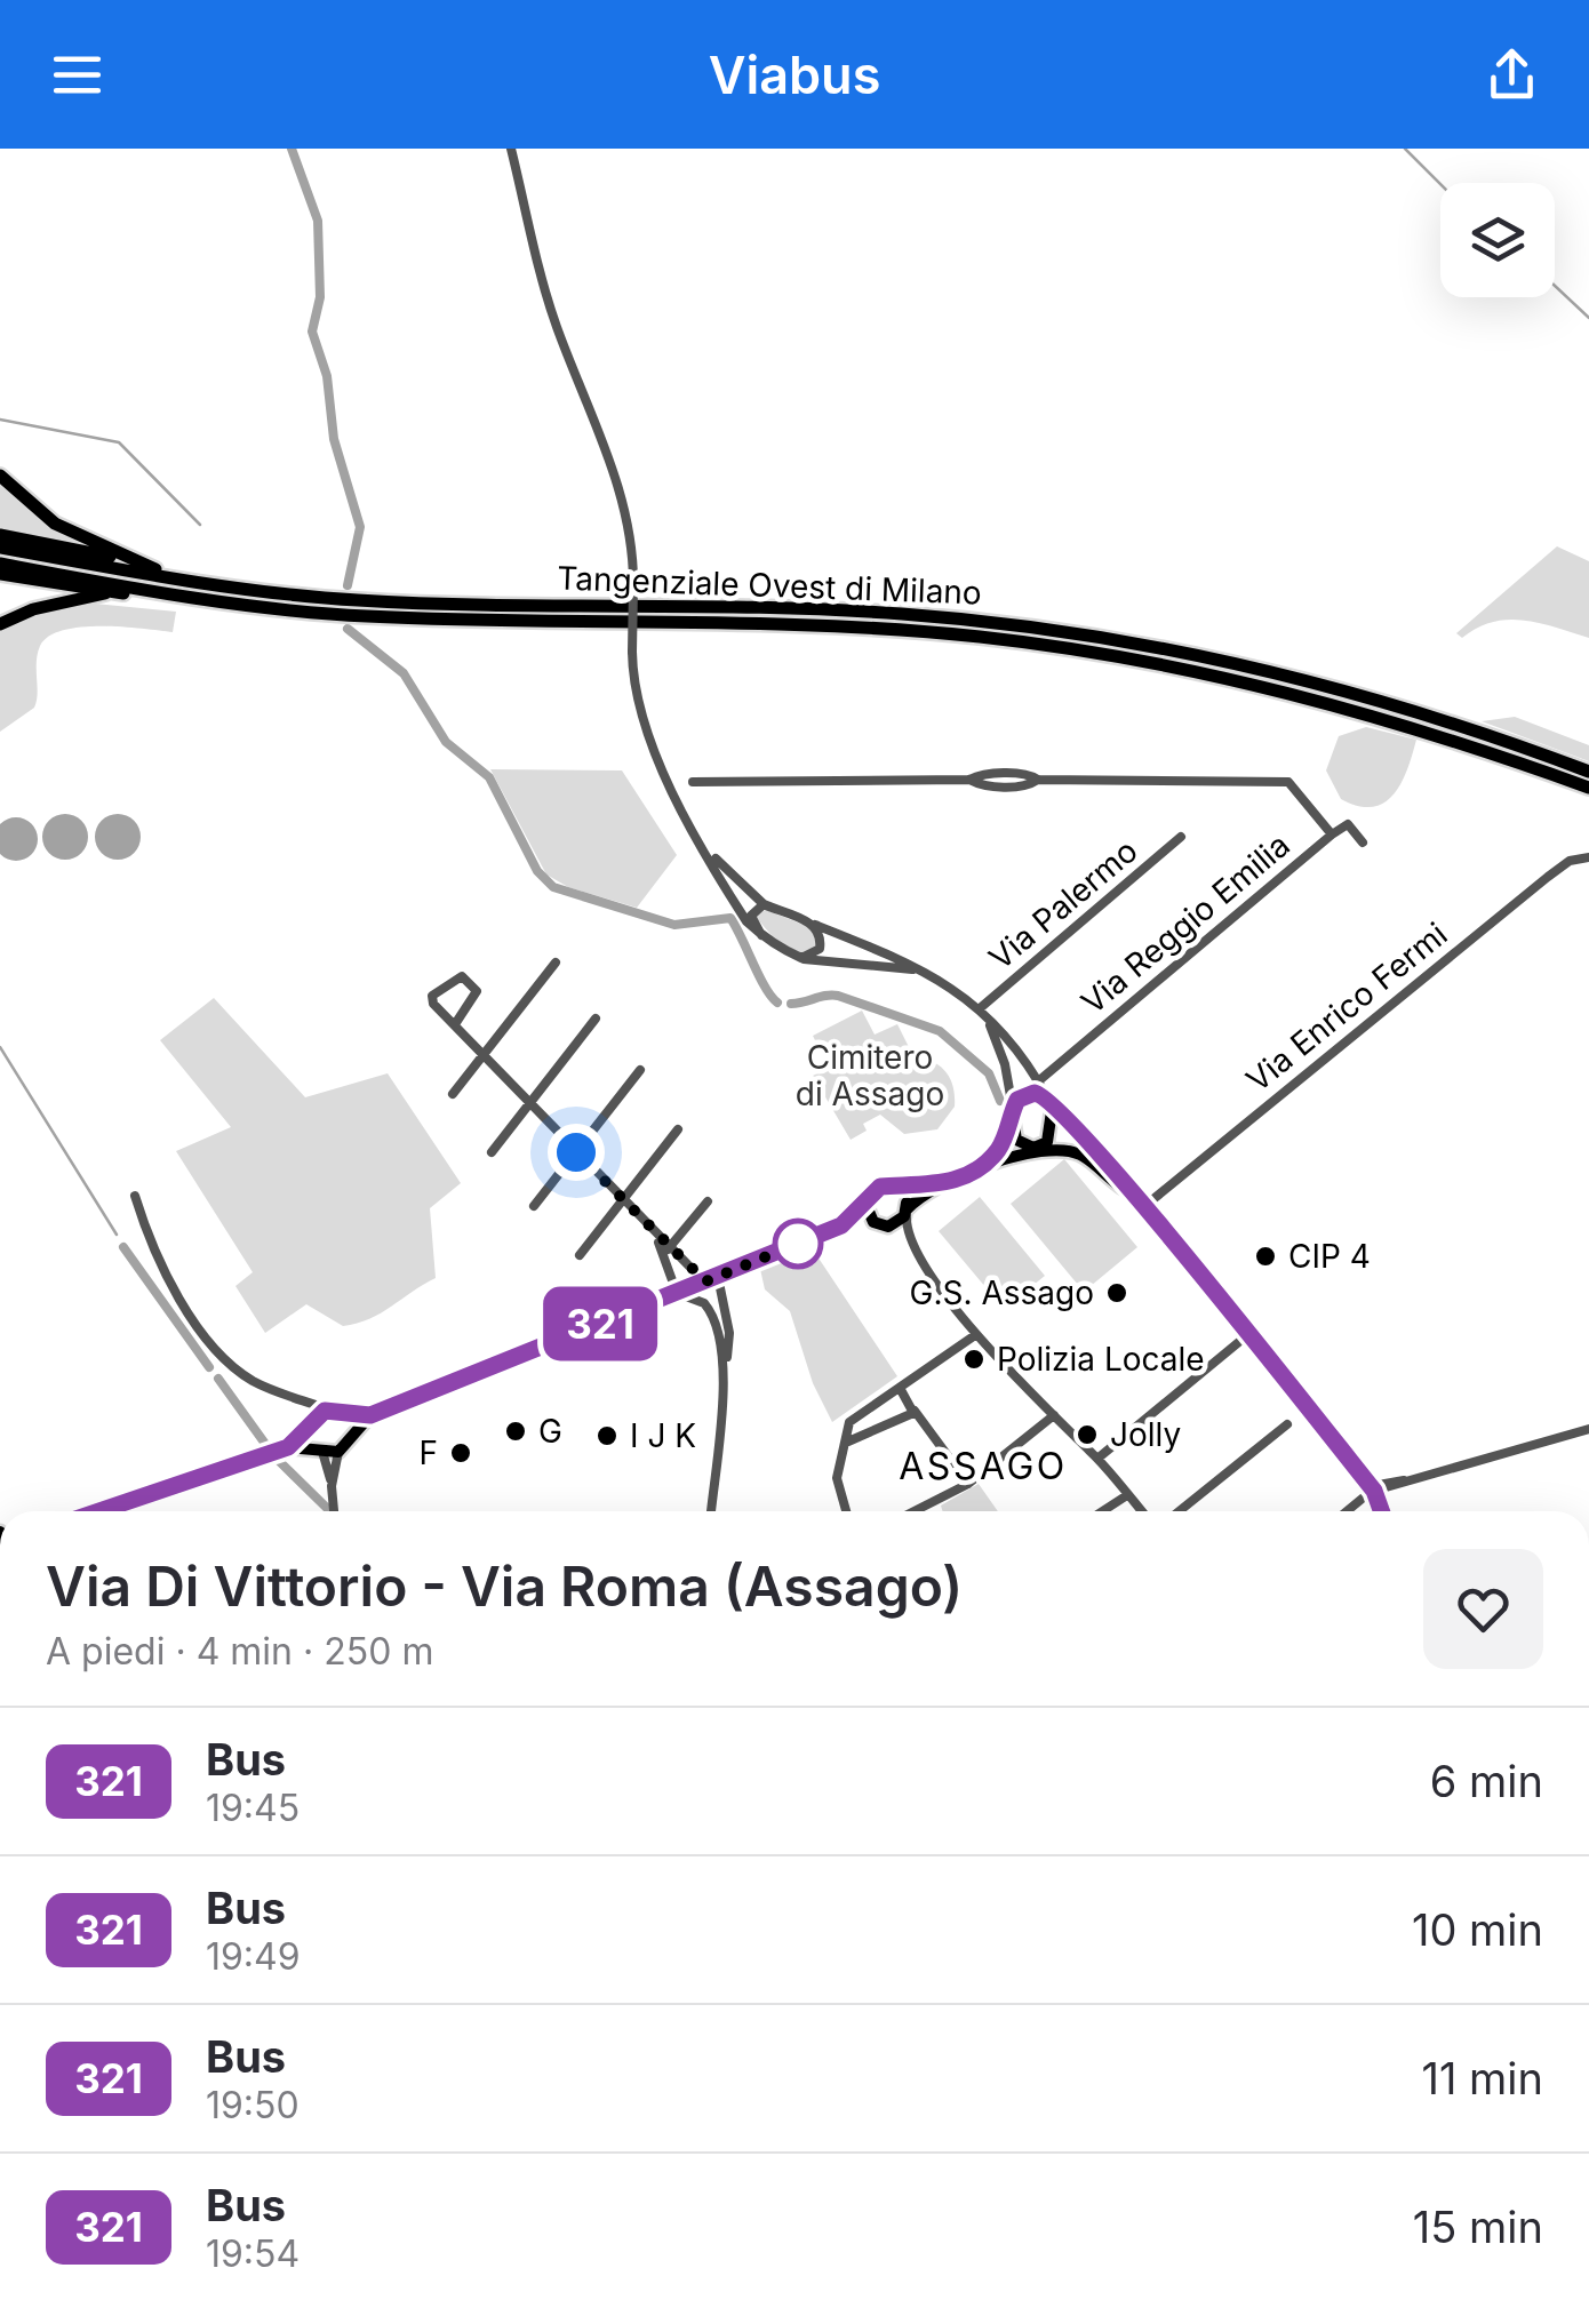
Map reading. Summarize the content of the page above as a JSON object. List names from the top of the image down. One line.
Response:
{"streets":{"highway":["Tangenziale Ovest di Milano"],"street":["Via Palermo","Via Reggio Emilia","Via Enrico Fermi"]},"districts":["ASSAGO"],"parks":["Cimitero di Assago"],"places":["CIP 4","G.S. Assago","Polizia Locale","G","Jolly","I J K","F"],"lines":["bus line 321"],"page":{"header":"Viabus","on_map":"321","heading":["Via Di Vittorio - Via Roma (Assago)","A piedi · 4 min · 250 m"],"list":[{"mark":"321","name":"Bus","note":"19:45","value":"6 min"},{"mark":"321","name":"Bus","note":"19:49","value":"10 min"},{"mark":"321","name":"Bus","note":"19:50","value":"11 min"},{"mark":"321","name":"Bus","note":"19:54","value":"15 min"}]}}
